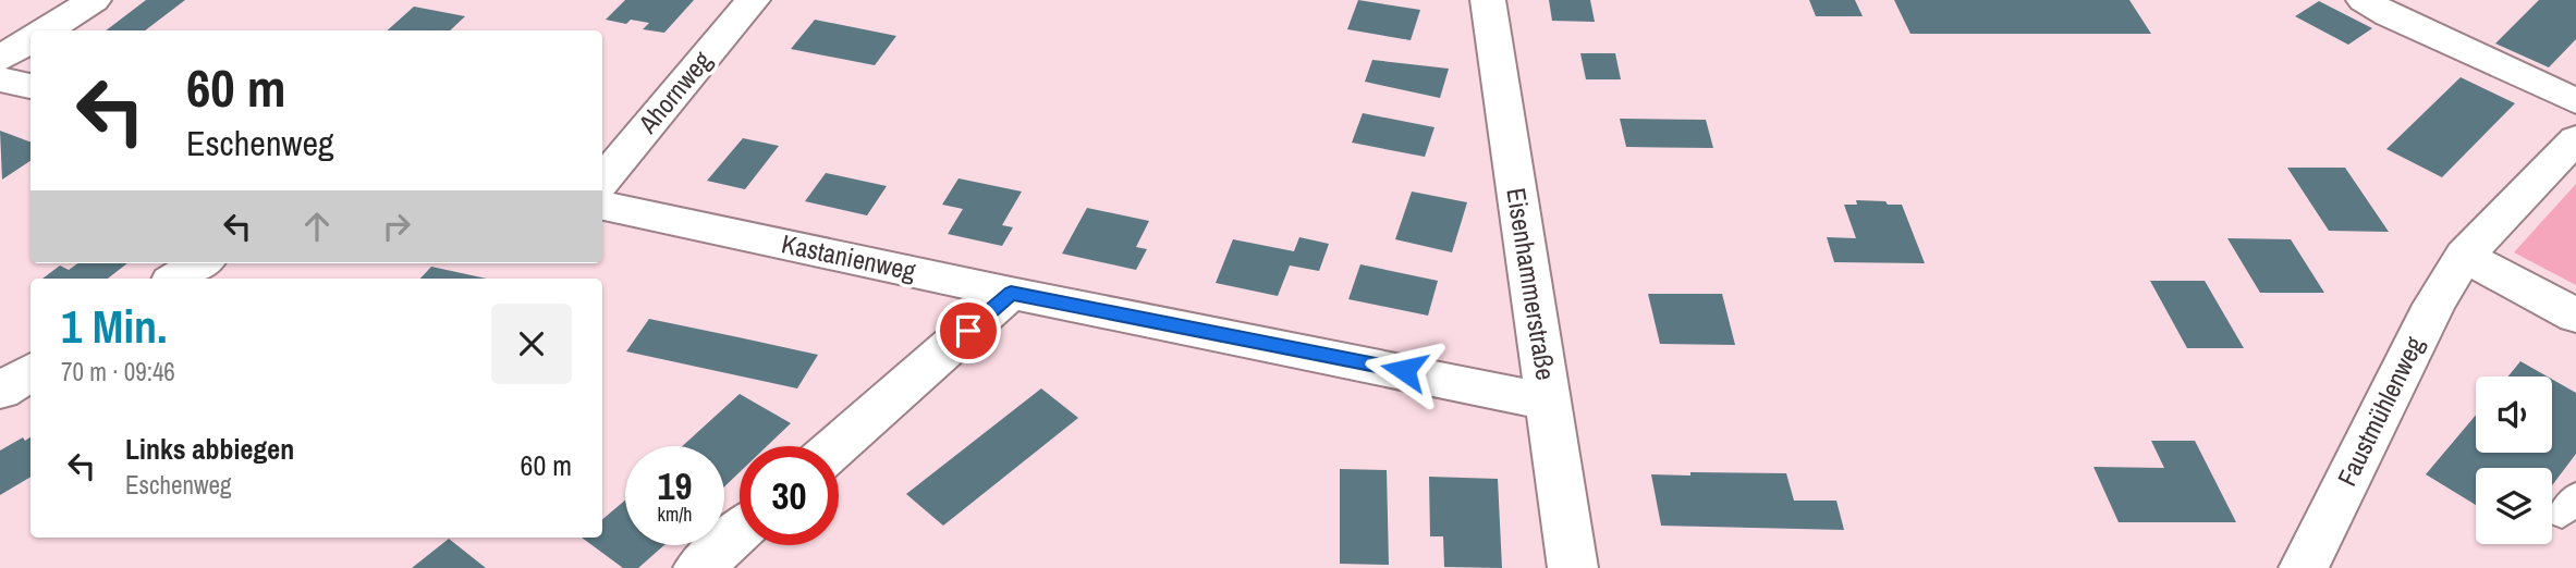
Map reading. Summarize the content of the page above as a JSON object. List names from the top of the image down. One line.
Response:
{"streets":{"street":["Ahornweg","Kastanienweg","Eisenhammerstraße","Faustmühlenweg"]},"crossings":[["Kastanienweg","Eisenhammerstraße"]],"page":{"turn":["60 m","Eschenweg"],"heading":["1 Min.","70 m · 09:46"],"list":[{"name":"Links abbiegen","note":"Eschenweg","value":"60 m"}],"speed":"19 km/h","limit":"30"}}
